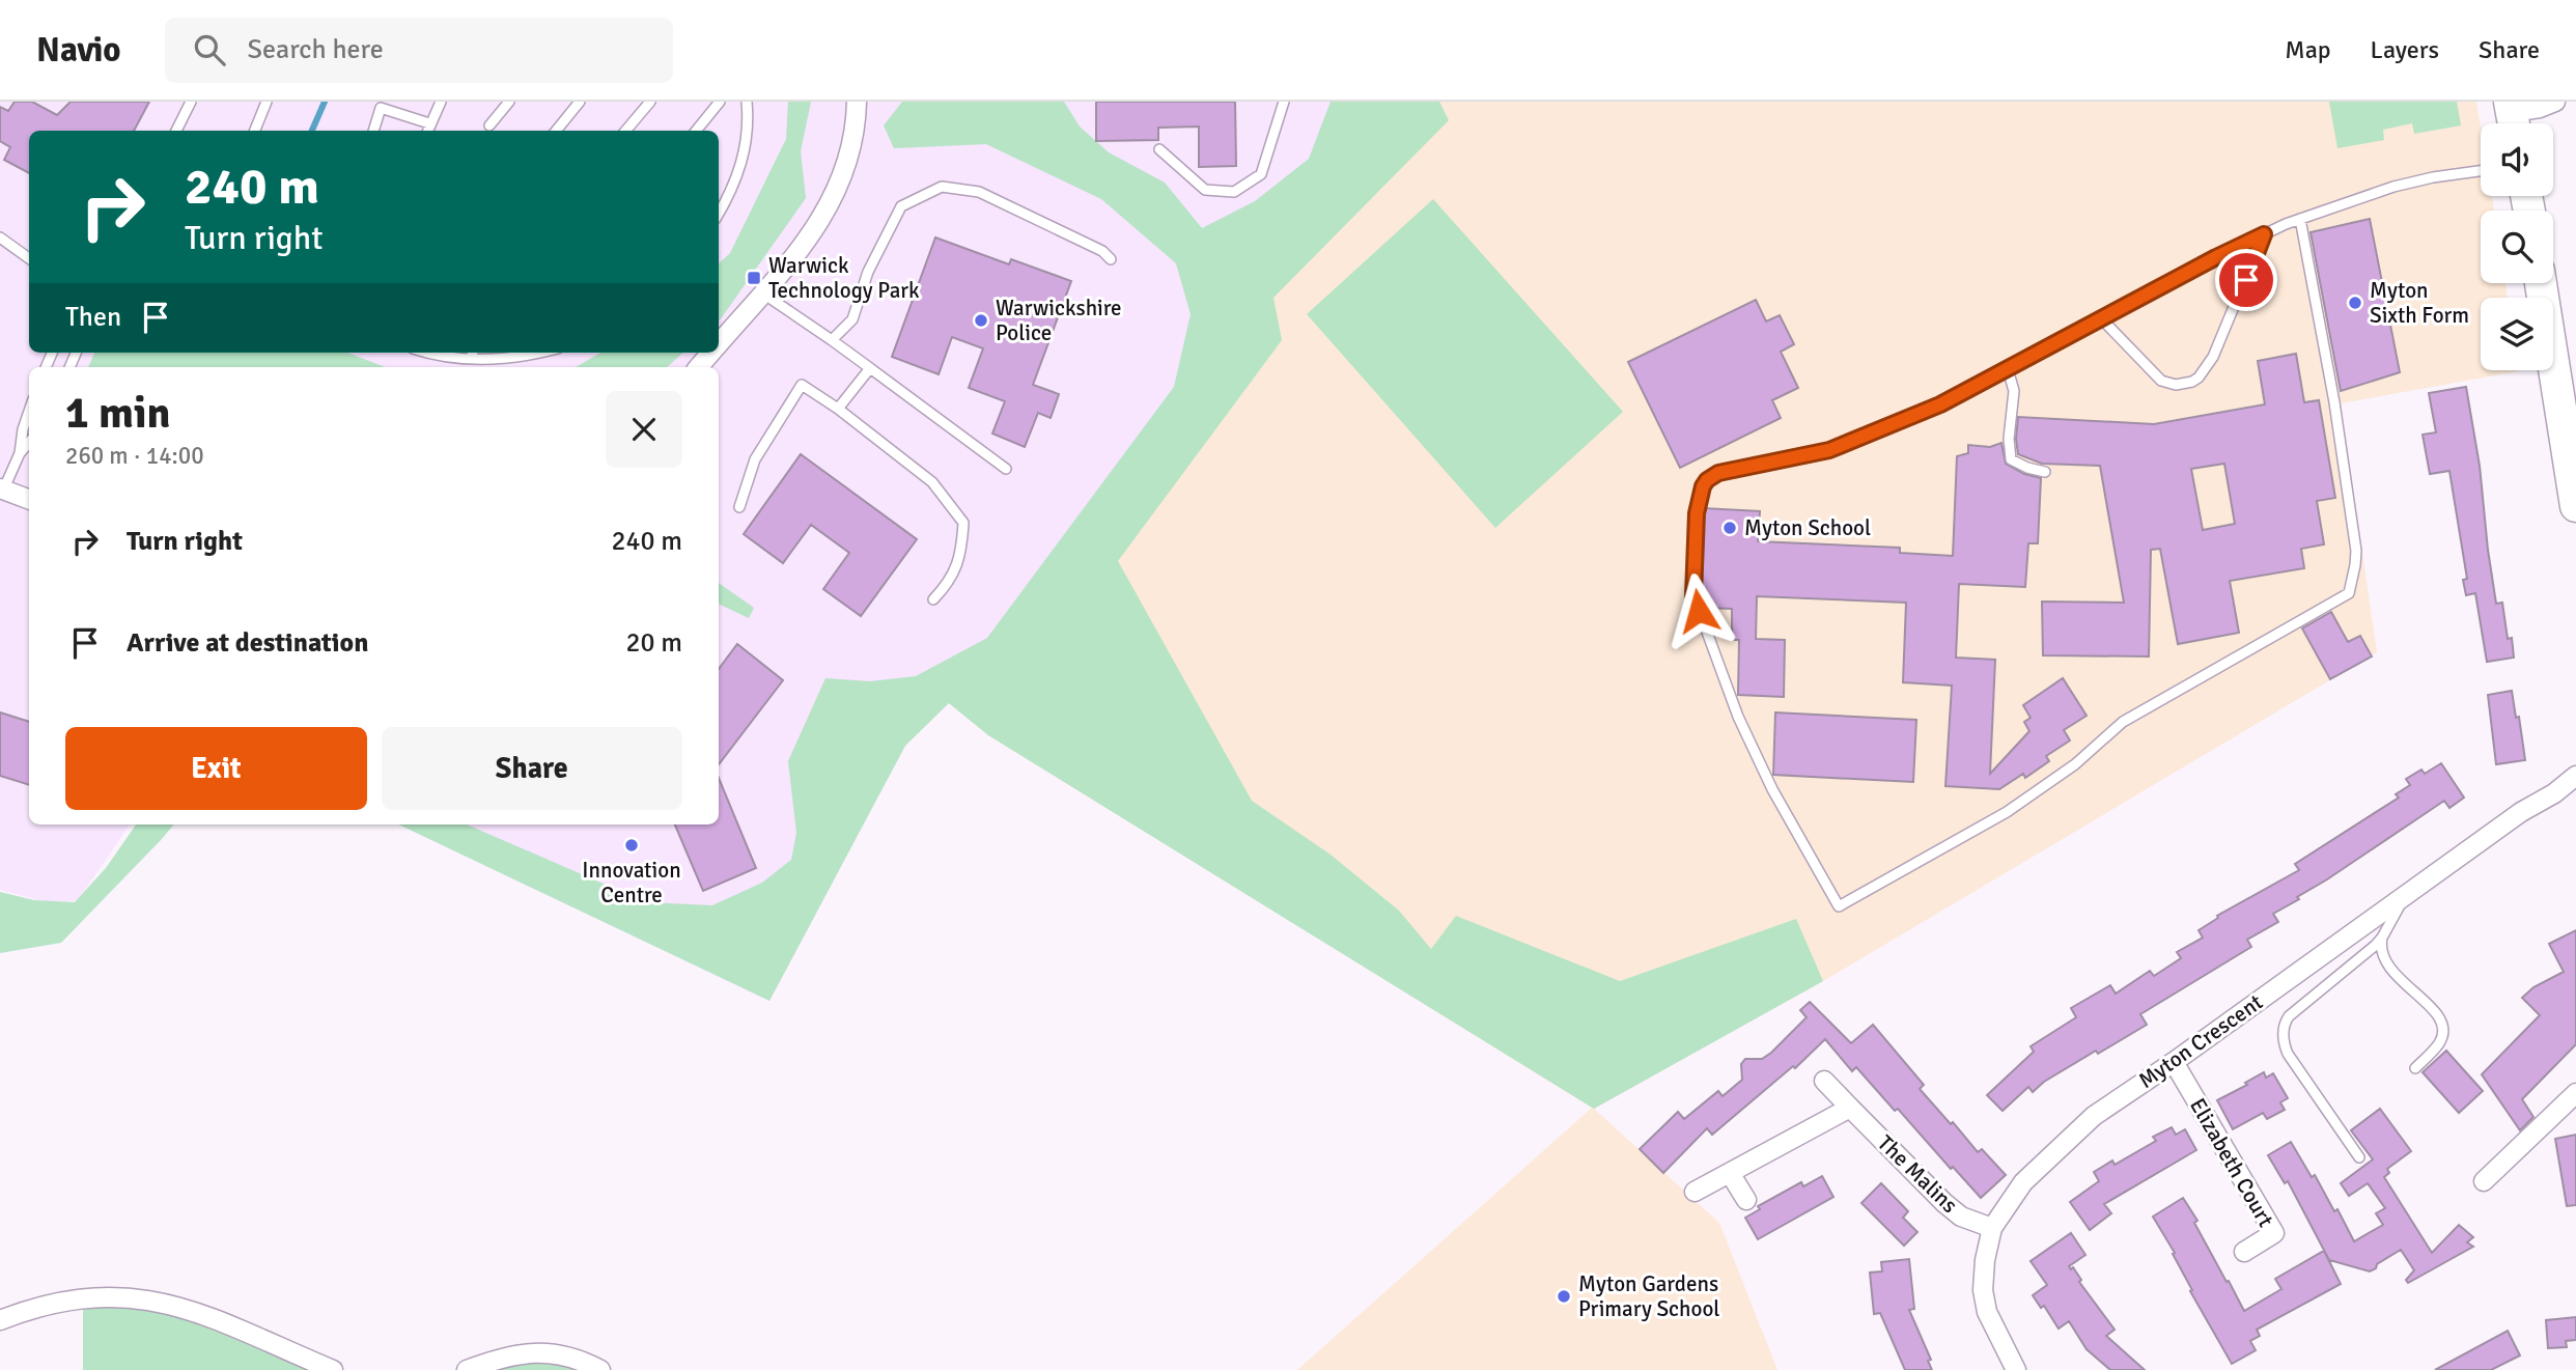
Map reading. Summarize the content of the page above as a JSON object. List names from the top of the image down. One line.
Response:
{"streets":{"street":["Myton Crescent","Elizabeth Court","The Malins"]},"crossings":[["Myton Crescent","Elizabeth Court"],["Myton Crescent","The Malins"]],"places":{"transit":["Warwick Technology Park"],"other":["Myton Sixth Form","Warwickshire Police","Myton School","Innovation Centre","Myton Gardens Primary School"]},"page":{"header":"Navio","search":"Search here","nav":["Map","Layers","Share"],"turn":["240 m","Turn right"],"then":"Then","heading":["1 min","260 m · 14:00"],"list":[{"name":"Turn right","value":"240 m"},{"name":"Arrive at destination","value":"20 m"}],"buttons":["Exit","Share"]}}
